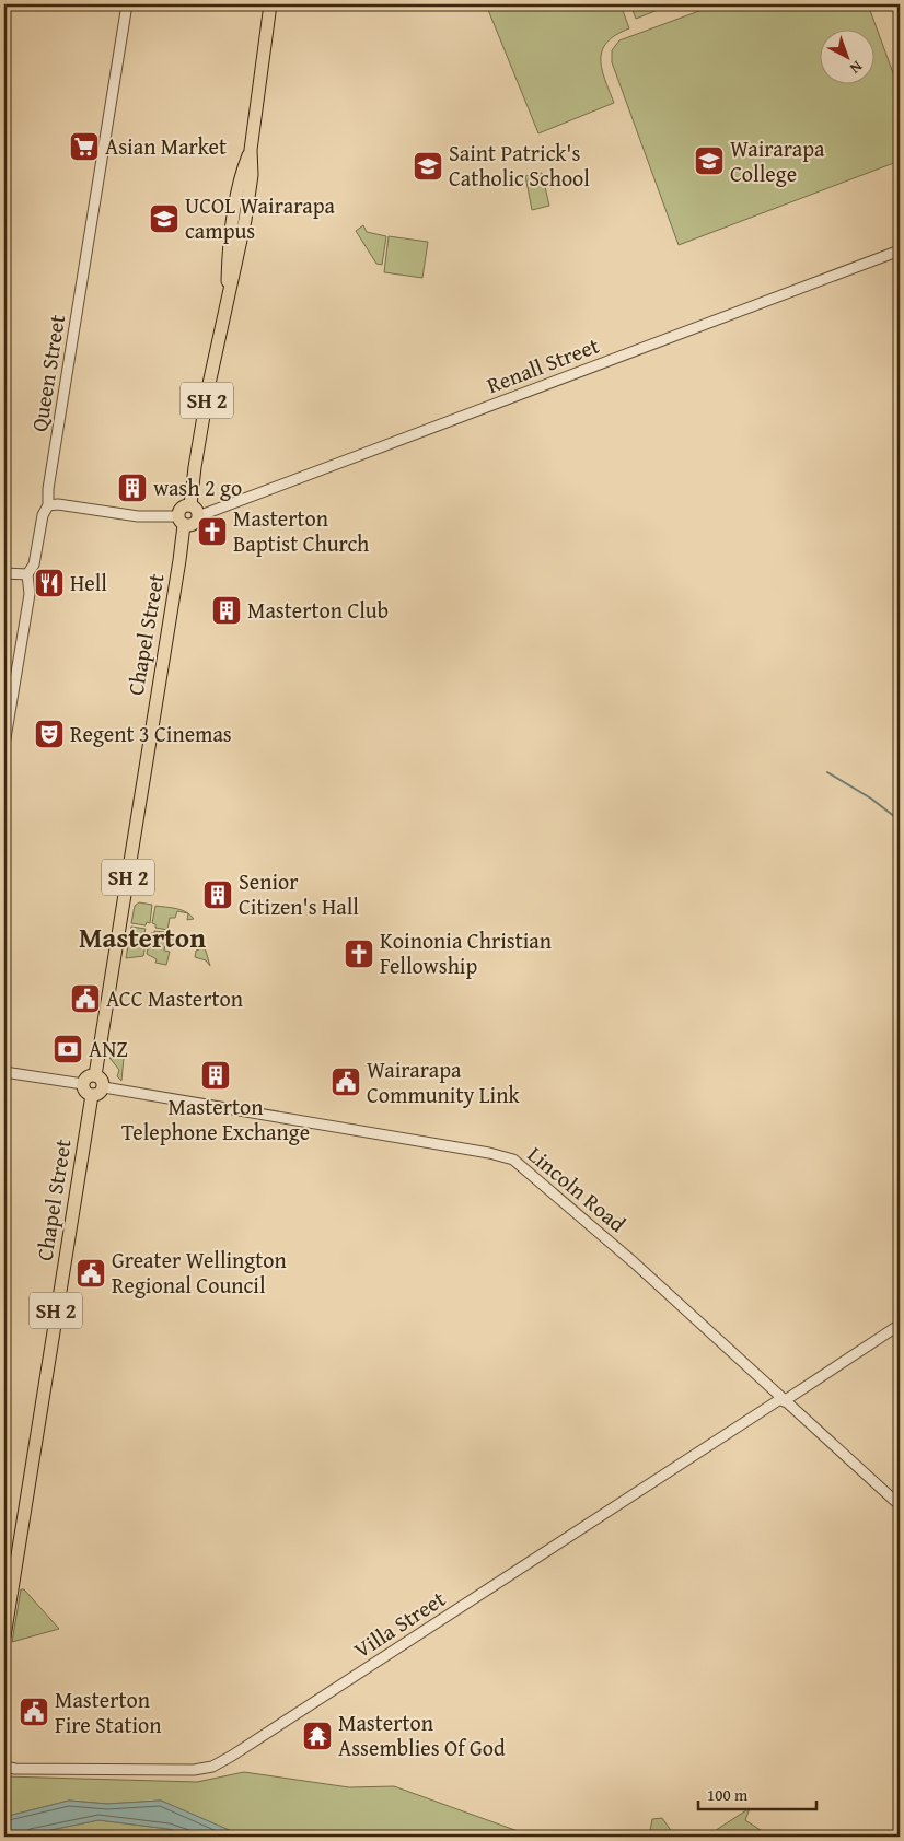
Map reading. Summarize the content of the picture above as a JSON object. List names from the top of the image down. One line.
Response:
{"streets":{"highway":["SH 2","Chapel Street"],"street":["Renall Street","Queen Street","Lincoln Road","Villa Street"]},"crossings":[["Renall Street","SH 2"],["Renall Street","Chapel Street"],["SH 2","Chapel Street"],["Chapel Street","Lincoln Road"],["Lincoln Road","Villa Street"]],"districts":["Masterton"],"places":{"supermarket":["Asian Market"],"school or university":["Wairarapa College","Saint Patrick's Catholic School","UCOL Wairarapa campus"],"building":["wash 2 go","Masterton Club","Senior Citizen's Hall","Masterton Telephone Exchange"],"church":["Masterton Baptist Church","Koinonia Christian Fellowship"],"restaurant":["Hell"],"theatre":["Regent 3 Cinemas"],"public building":["ACC Masterton","Wairarapa Community Link","Greater Wellington Regional Council","Masterton Fire Station"],"bank":["ANZ"],"temple":["Masterton Assemblies Of God"]},"scale_bar":"100 m","north":"bottom right"}
